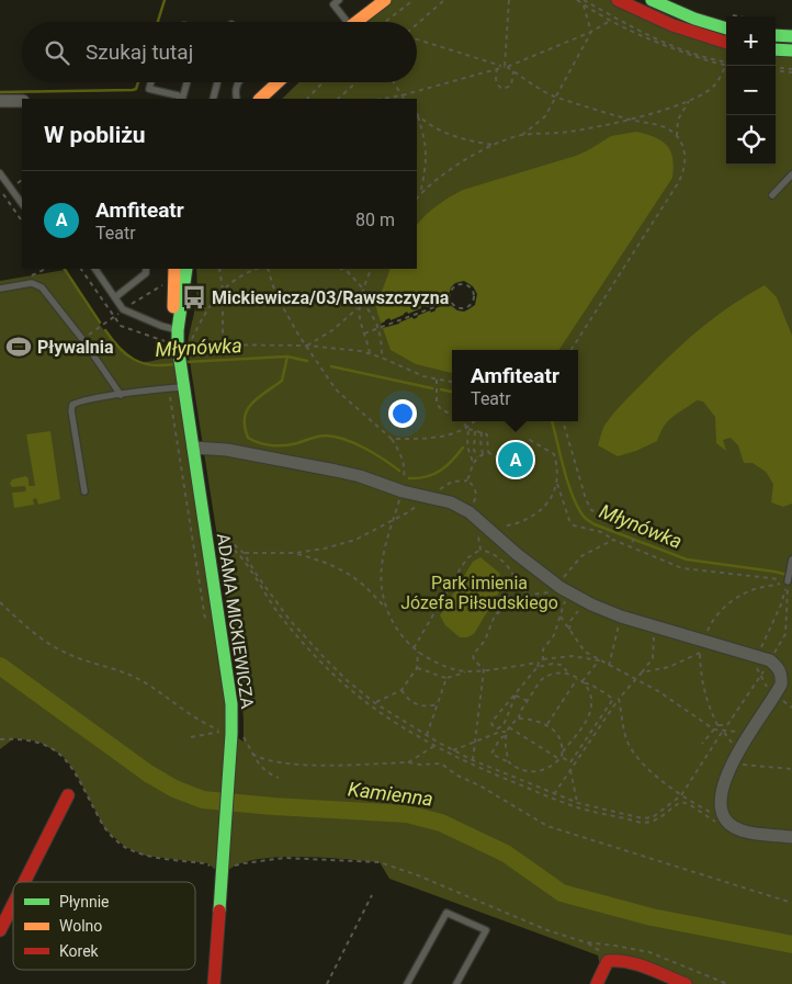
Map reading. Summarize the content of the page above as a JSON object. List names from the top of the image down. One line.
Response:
{"streets":{"street":["ADAMA MICKIEWICZA"]},"water":["Młynówka","Kamienna"],"parks":["Park imienia Józefa Piłsudskiego"],"places":{"bus stop":["Mickiewicza/03/Rawszczyzna"],"sports":["Pływalnia"]},"legend":["Płynnie","Wolno","Korek"],"page":{"map_buttons":["+","−"],"search":"Szukaj tutaj","heading":"W pobliżu","list":[{"mark":"A","name":"Amfiteatr","note":"Teatr","value":"80 m"}],"popup":["Amfiteatr","Teatr"],"pins":"A"}}
